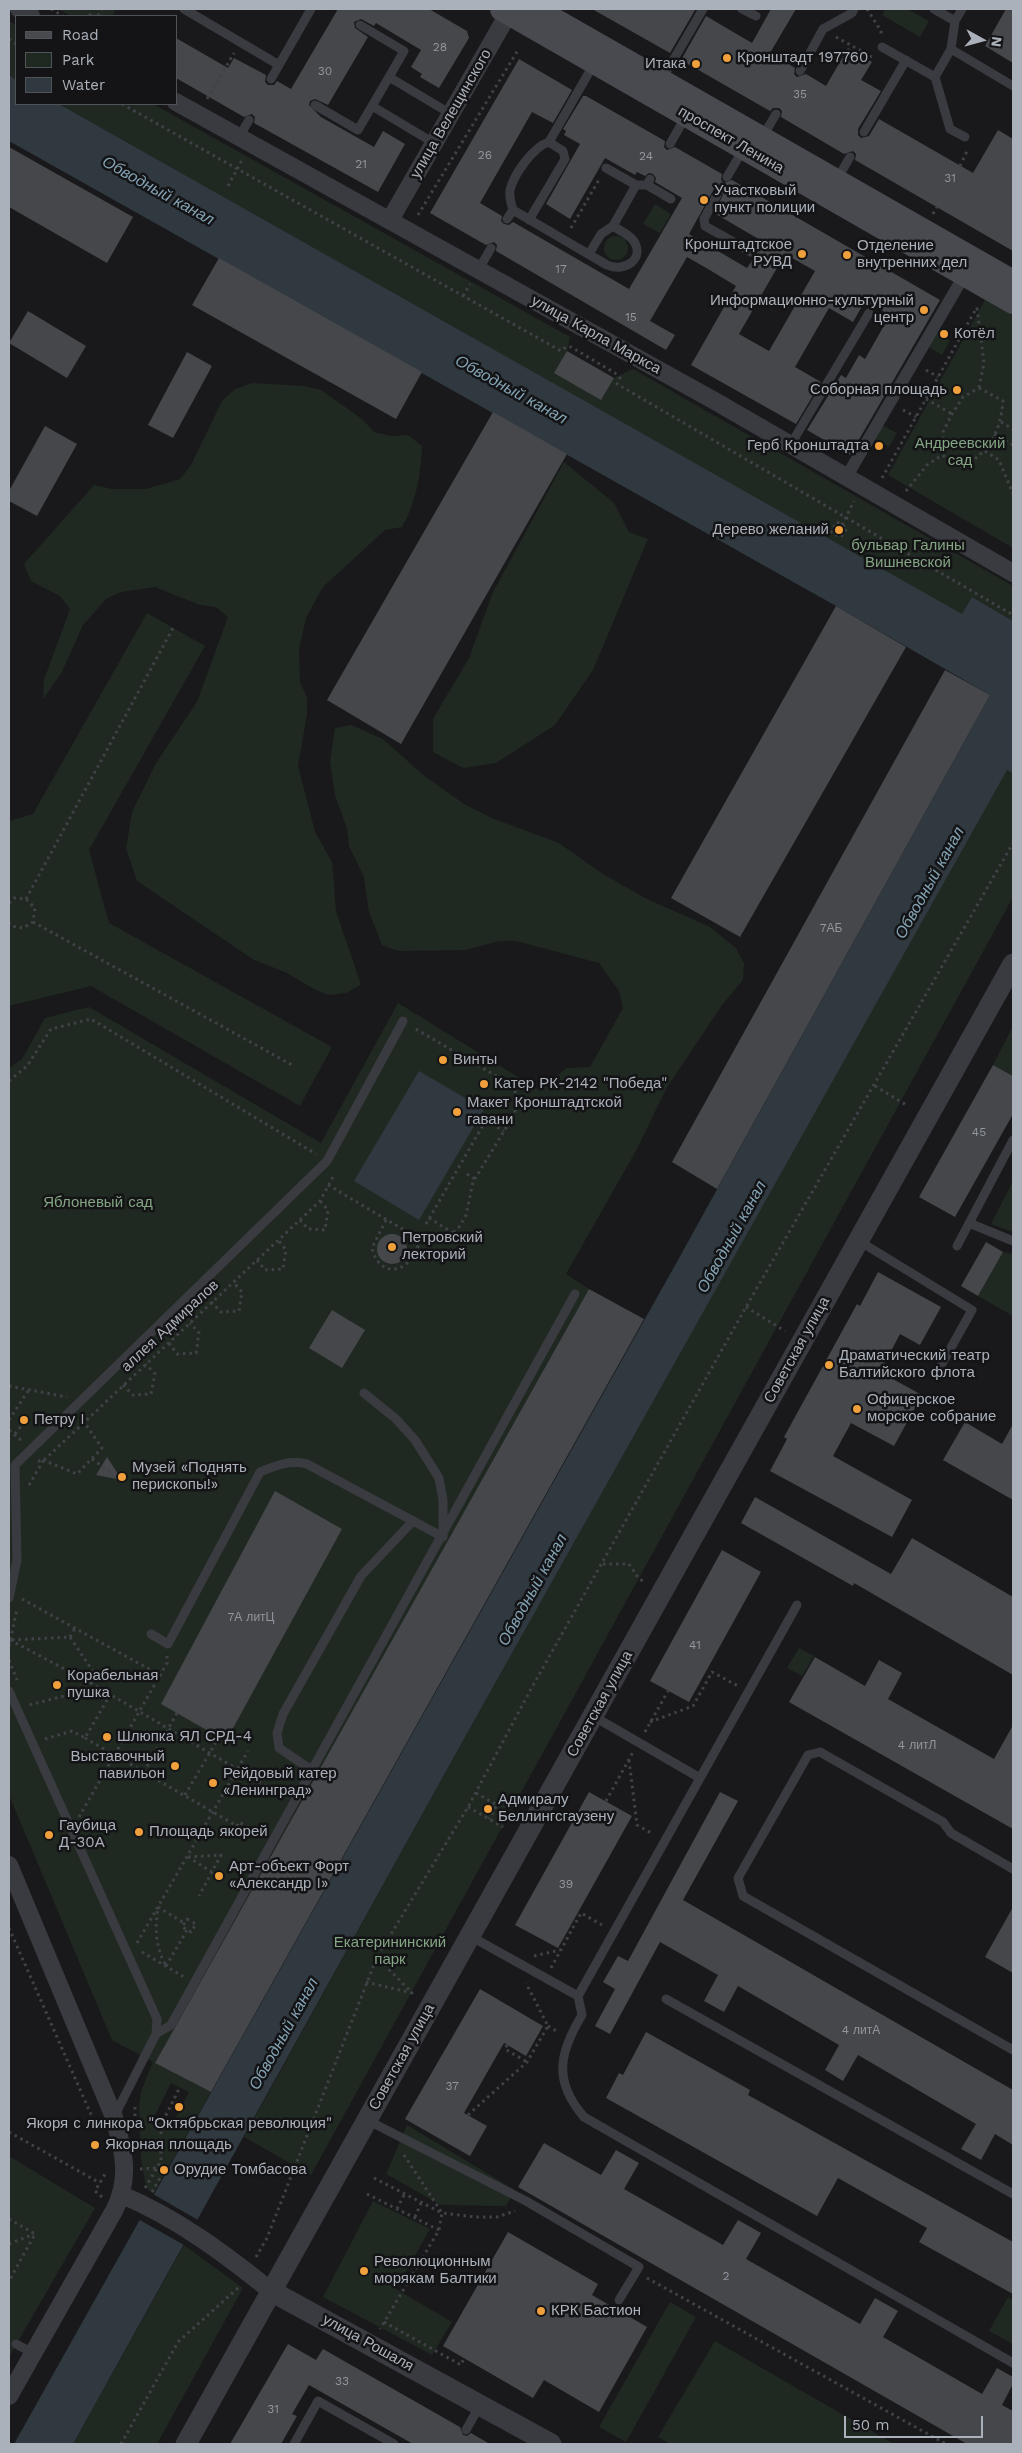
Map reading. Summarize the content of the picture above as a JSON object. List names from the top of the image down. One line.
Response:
{"streets":{"main road":["проспект Ленина"],"street":["улица Велещинского","улица Карла Маркса","Советская улица","улица Рошаля"],"path":["аллея Адмиралов"]},"crossings":[["улица Велещинского","проспект Ленина"],["улица Велещинского","улица Карла Маркса"],["Советская улица","улица Рошаля"]],"water":["Обводный канал"],"parks":["Андреевский сад","бульвар Галины Вишневской","Яблоневый сад","Екатерининский парк"],"places":["Кронштадт 197760","Итака","Участковый пункт полиции","Кронштадтское РУВД","Отделение внутренних дел","Информационно-культурный центр","Котёл","Соборная площадь","Герб Кронштадта","Дерево желаний","Винты","Катер РК-2142 \"Победа\"","Макет Кронштадтской гавани","Петровский лекторий","Драматический театр Балтийского флота","Офицерское морское собрание","Петру I","Музей «Поднять перископы!»","Корабельная пушка","Шлюпка ЯЛ СРД-4","Выставочный павильон","Рейдовый катер «Ленинград»","Адмиралу Беллингсгаузену","Площадь якорей","Гаубица Д-30А","Арт-объект Форт «Александр I»","Якоря с линкора \"Октябрьская революция\"","Якорная площадь","Орудие Томбасова","Революционным морякам Балтики","КРК Бастион"],"house_numbers":["28","30","35","26","24","21","31","17","15","7АБ","45","7А литЦ","41","4 литЛ","39","4 литА","37","2","33","31"],"legend":["Road","Park","Water"],"scale_bar":"50 m","north":"right"}
